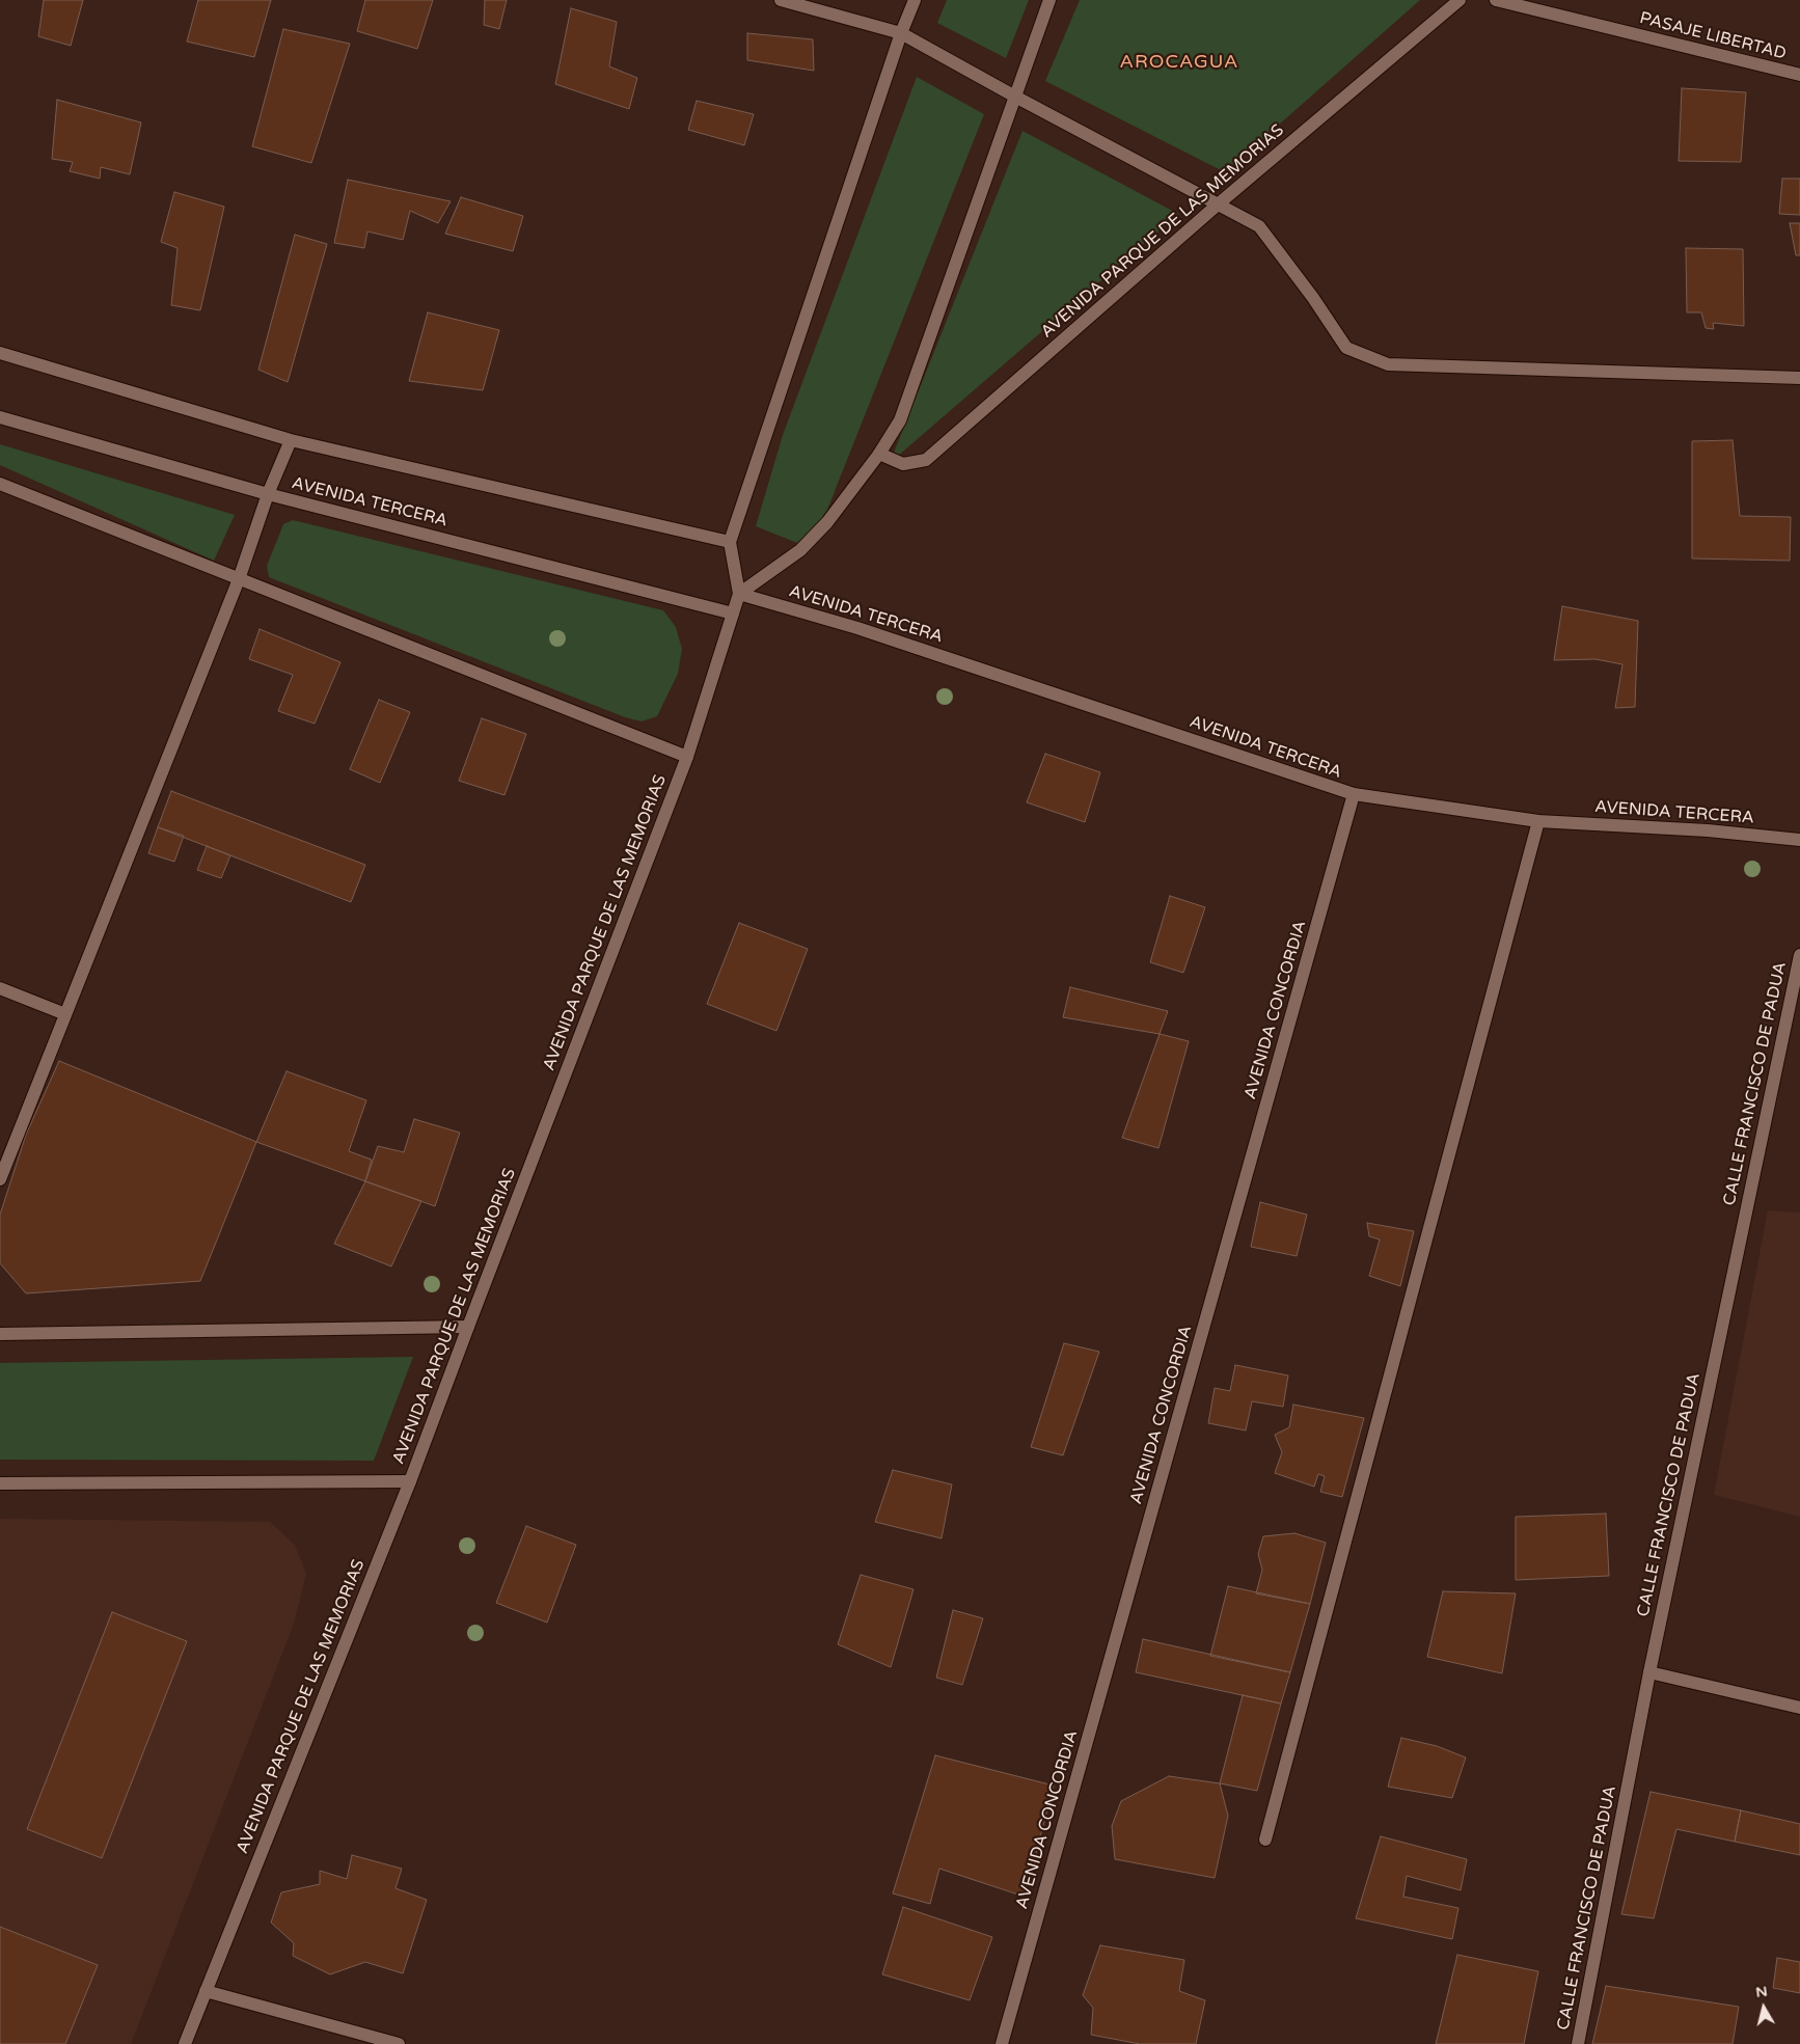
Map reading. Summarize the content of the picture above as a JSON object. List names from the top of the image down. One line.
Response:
{"streets":{"street":["PASAJE LIBERTAD","AVENIDA PARQUE DE LAS MEMORIAS","AVENIDA TERCERA","AVENIDA CONCORDIA","CALLE FRANCISCO DE PADUA"]},"crossings":[["AVENIDA PARQUE DE LAS MEMORIAS","AVENIDA TERCERA"],["AVENIDA TERCERA","AVENIDA CONCORDIA"]],"districts":["AROCAGUA"],"north":"top"}
